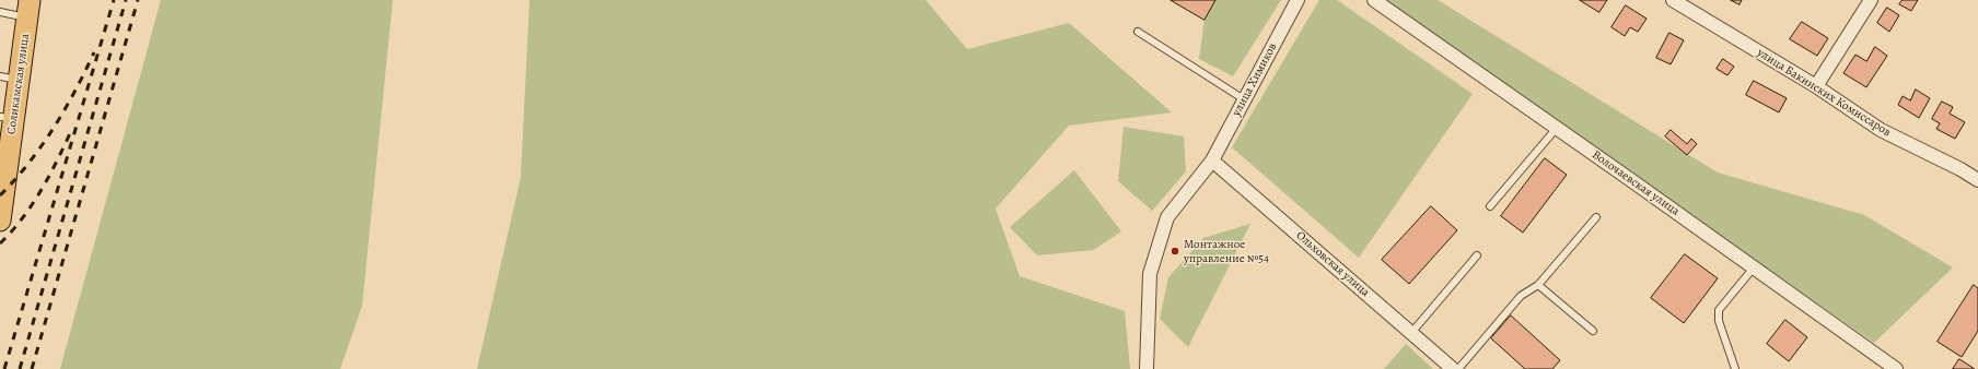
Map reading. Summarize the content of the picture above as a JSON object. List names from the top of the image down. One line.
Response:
{"streets":{"main road":["Соликамская улица"],"street":["улица Химиков","улица Бакинских Комиссаров","Волочаевская улица","Ольховская улица"]},"crossings":[["улица Химиков","Ольховская улица"]],"places":["Монтажное управление №54"]}
